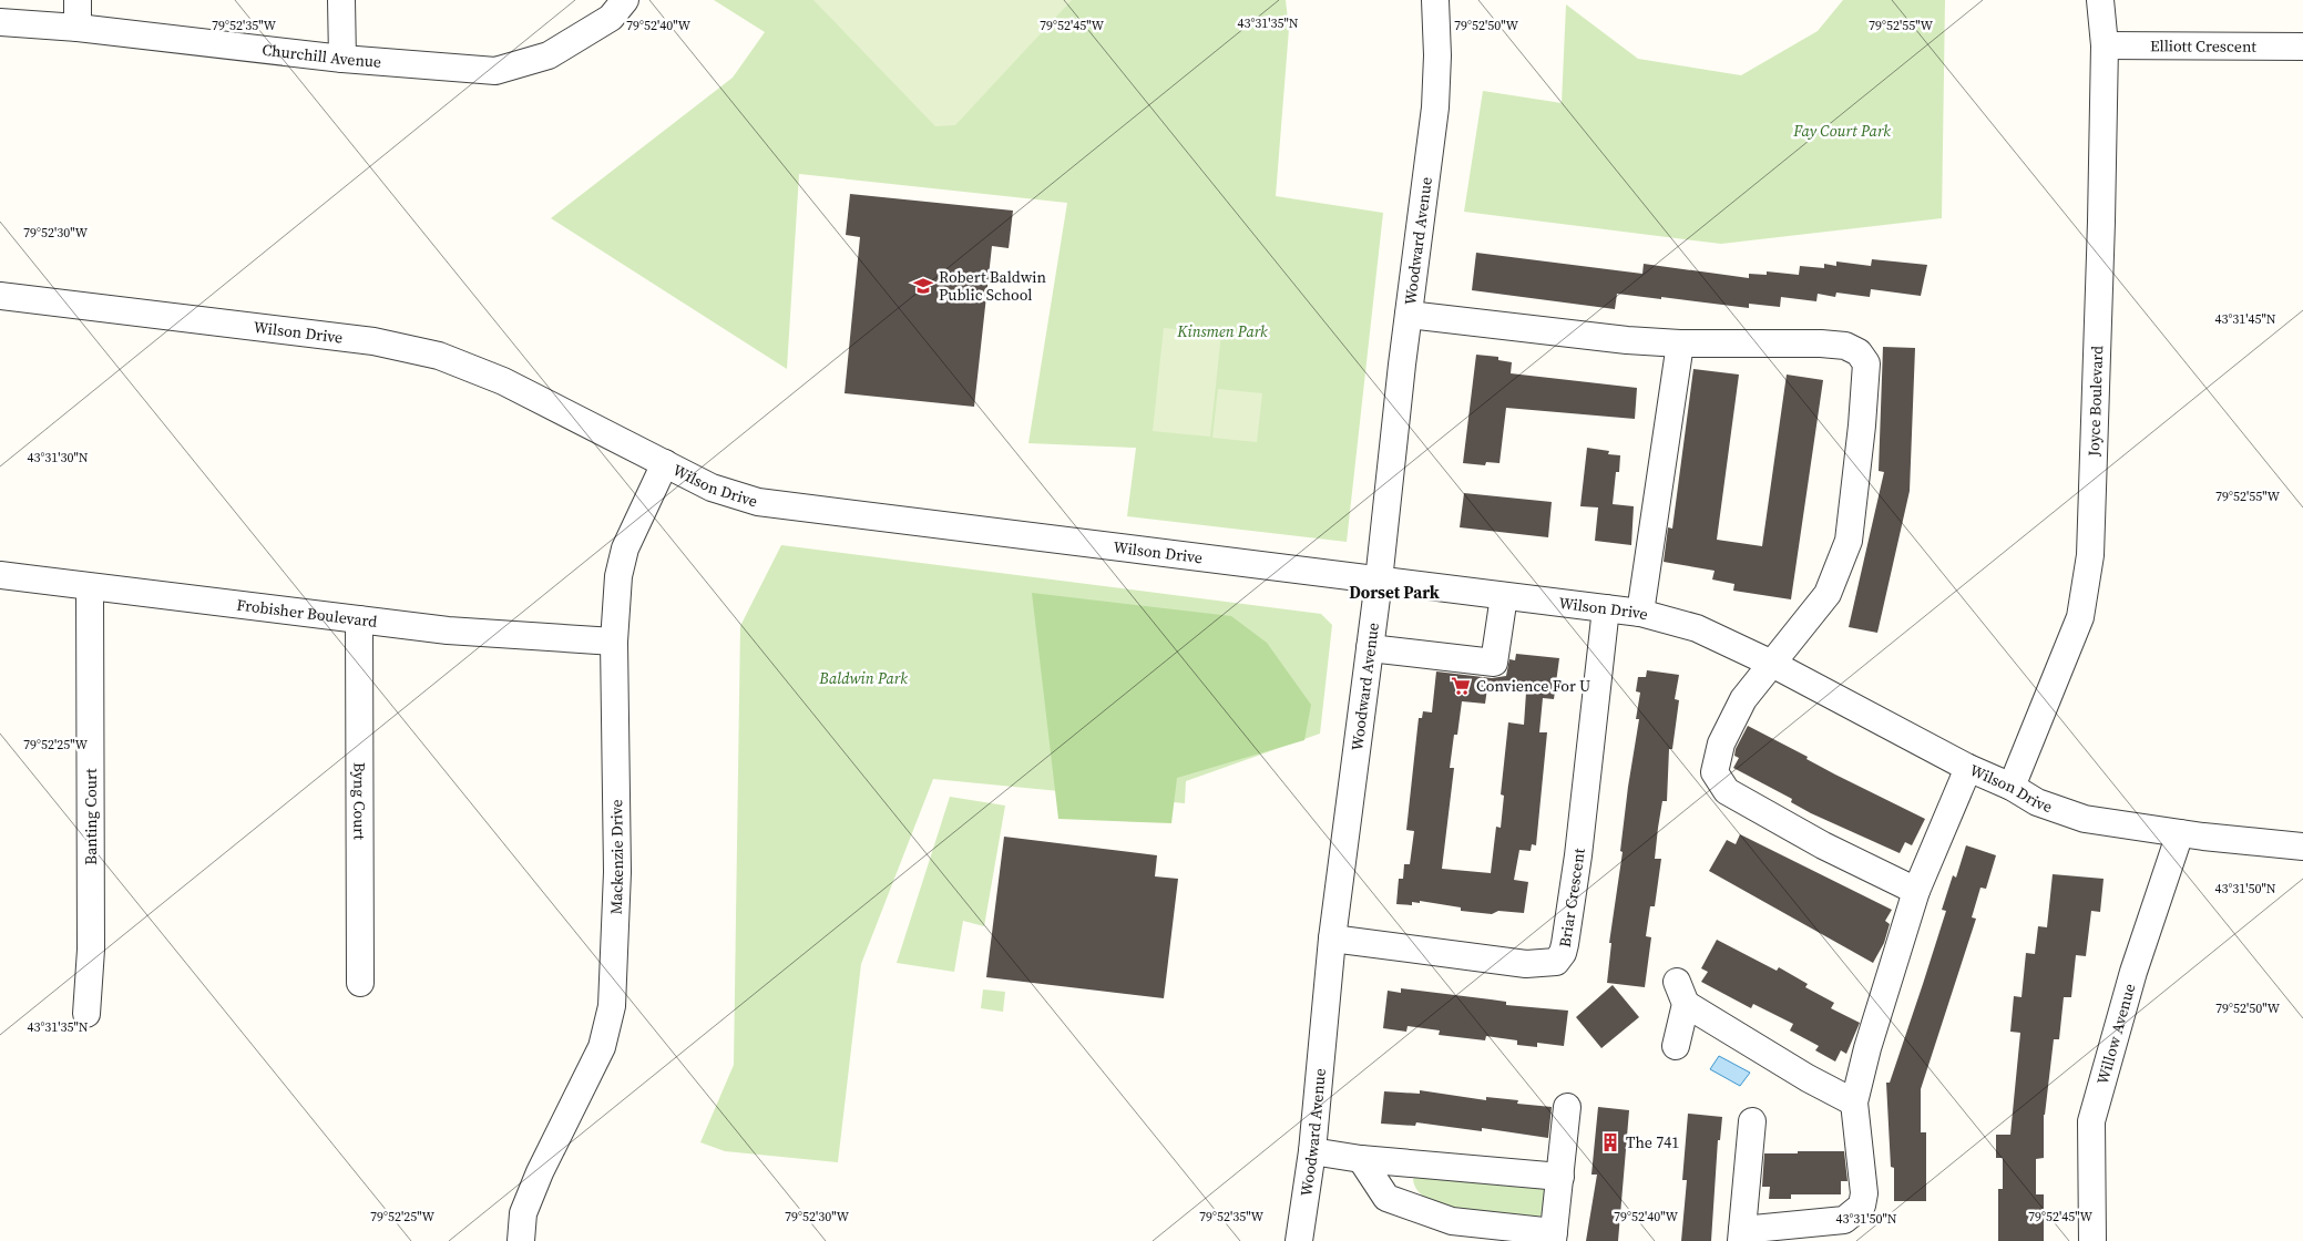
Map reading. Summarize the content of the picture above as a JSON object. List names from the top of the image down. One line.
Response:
{"streets":{"street":["Elliott Crescent","Churchill Avenue","Woodward Avenue","Wilson Drive","Joyce Boulevard","Frobisher Boulevard","Byng Court","Banting Court","Mackenzie Drive","Briar Crescent","Willow Avenue"]},"crossings":[["Elliott Crescent","Joyce Boulevard"],["Woodward Avenue","Wilson Drive"],["Woodward Avenue","Briar Crescent"],["Wilson Drive","Joyce Boulevard"],["Wilson Drive","Mackenzie Drive"],["Wilson Drive","Briar Crescent"],["Wilson Drive","Willow Avenue"],["Frobisher Boulevard","Byng Court"],["Frobisher Boulevard","Banting Court"],["Frobisher Boulevard","Mackenzie Drive"]],"districts":["Dorset Park"],"parks":["Fay Court Park","Kinsmen Park","Baldwin Park"],"places":{"school or university":["Robert Baldwin Public School"],"supermarket":["Convience For U"],"building":["The 741"]},"coordinates":["43°31'35\"N","79°52'35\"W","79°52'40\"W","79°52'45\"W","79°52'50\"W","79°52'55\"W","79°52'30\"W","43°31'45\"N","43°31'30\"N","79°52'25\"W","43°31'50\"N"]}
